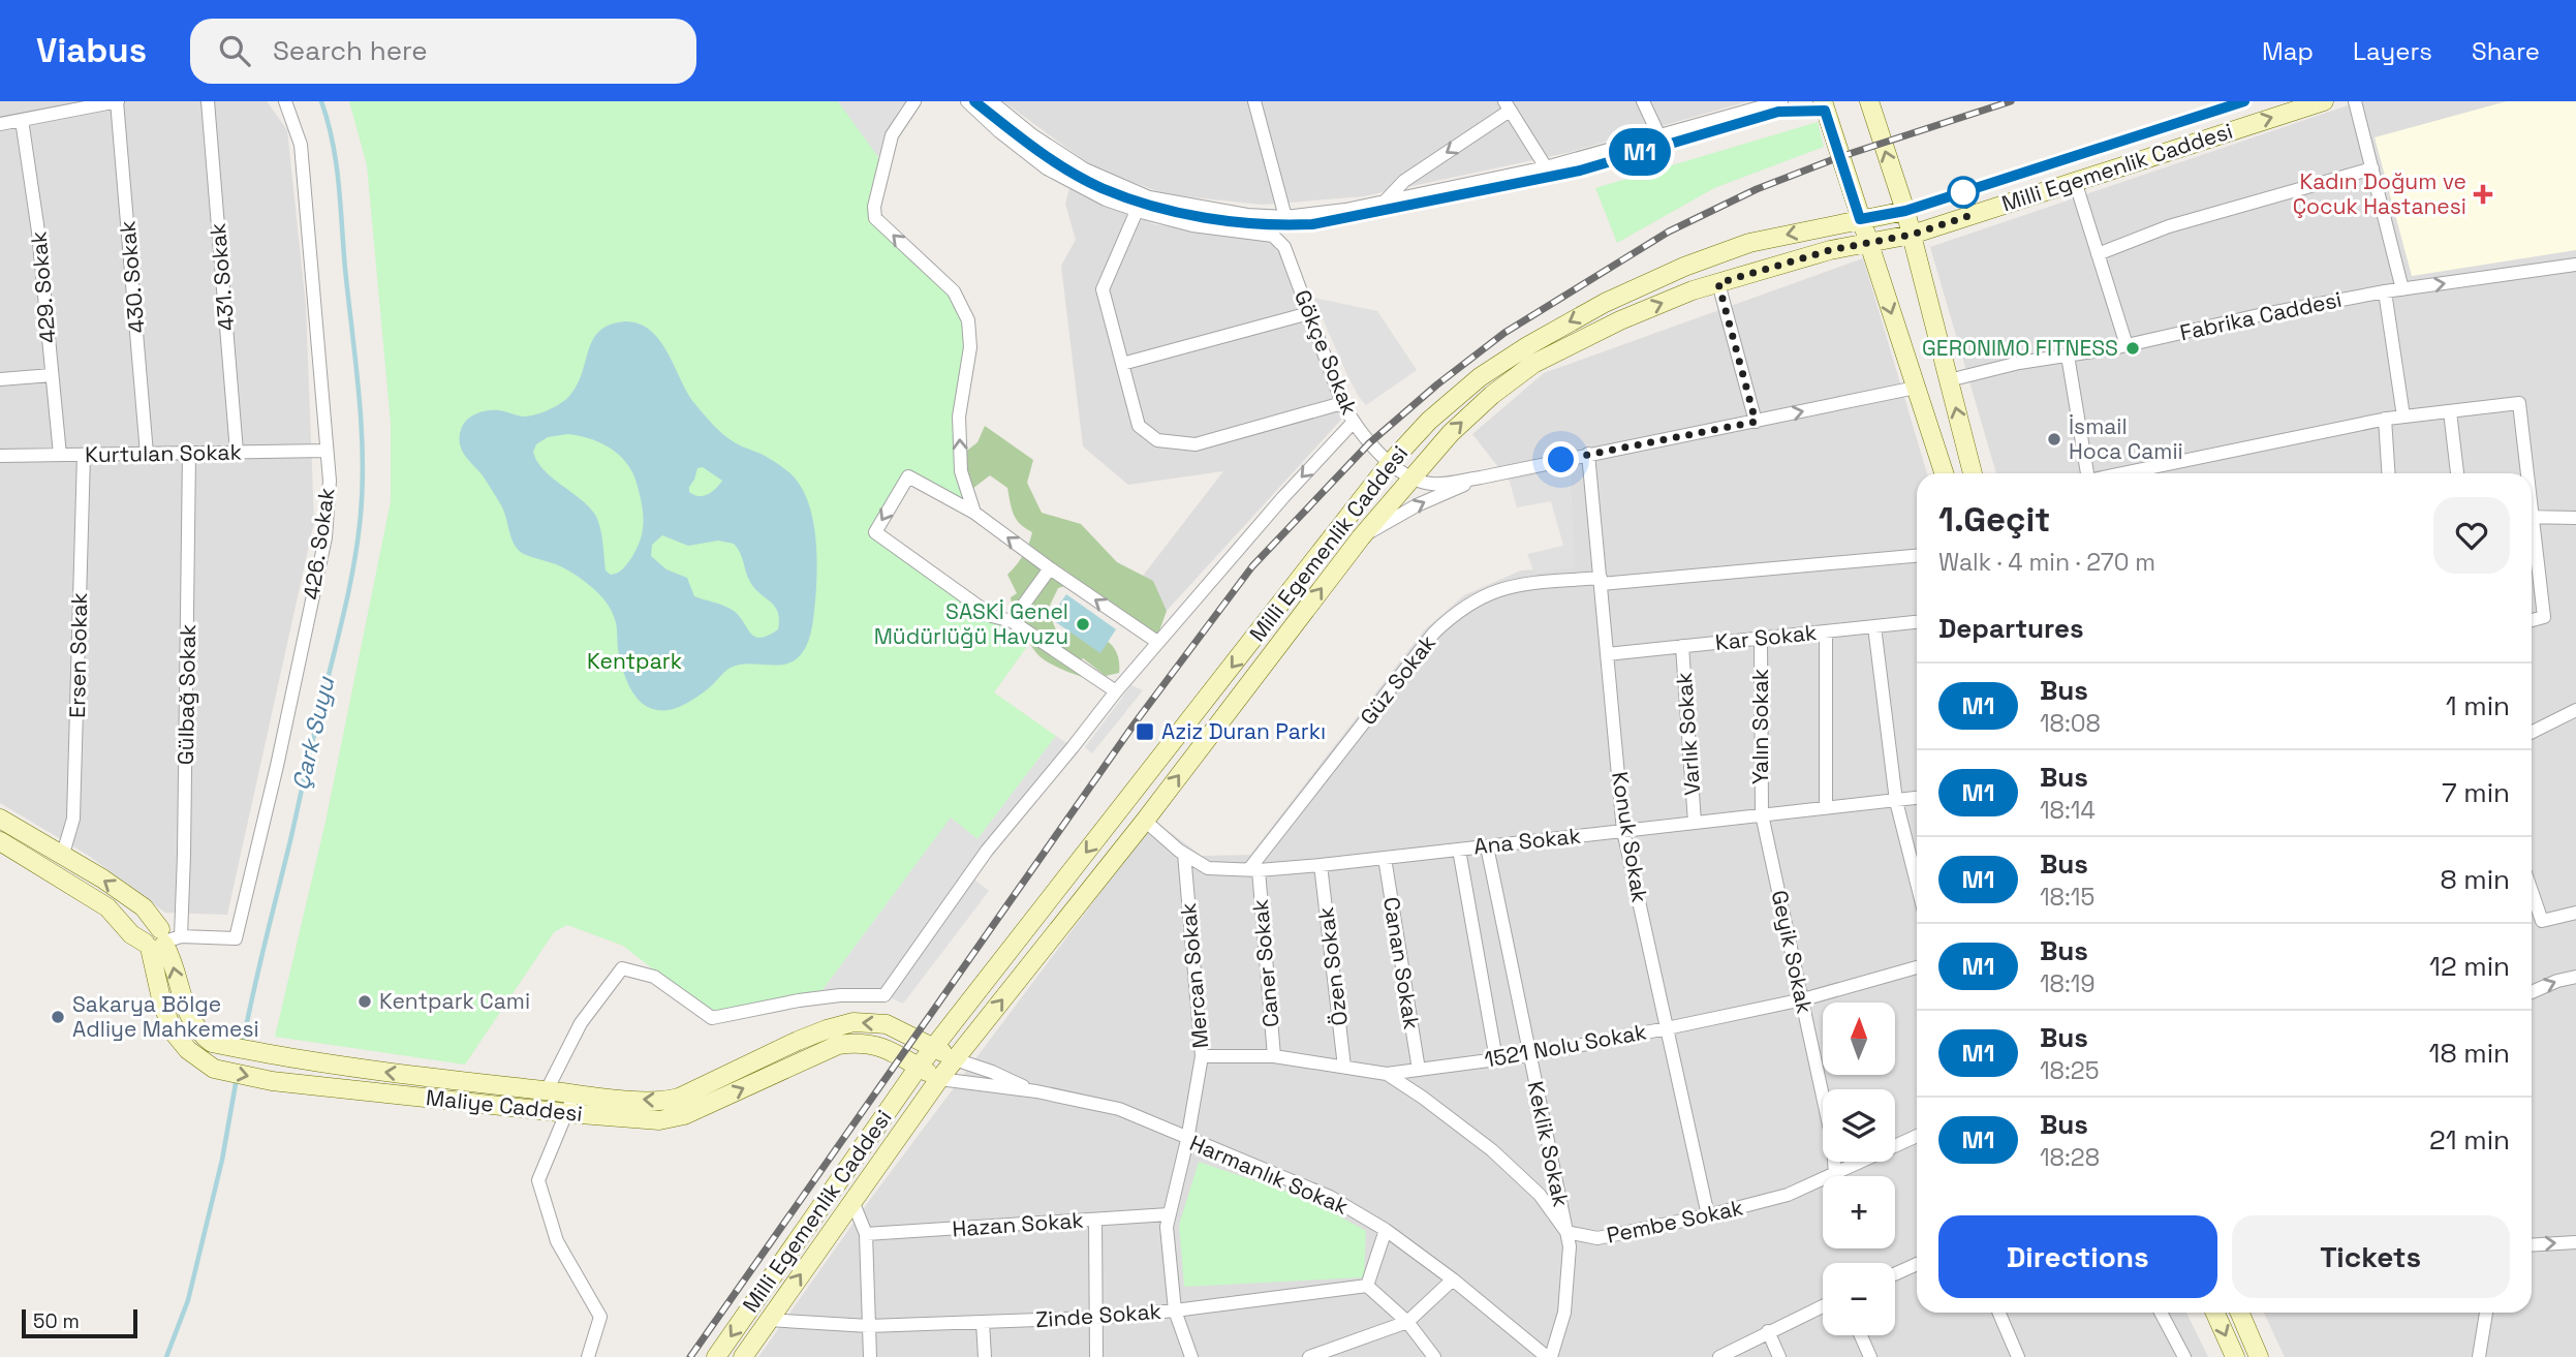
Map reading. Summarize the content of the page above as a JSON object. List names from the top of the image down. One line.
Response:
{"streets":{"main road":["Milli Egemenlik Caddesi","Maliye Caddesi"],"street":["430. Sokak","431. Sokak","429. Sokak","Fabrika Caddesi","Gökçe Sokak","Kurtulan Sokak","426. Sokak","Kar Sokak","Ersen Sokak","Güz Sokak","Gülbağ Sokak","Yalın Sokak","Varlık Sokak","Konuk Sokak","Ana Sokak","Geyik Sokak","Caner Sokak","Canan Sokak","Özen Sokak","Mercan Sokak","1521 Nolu Sokak","Keklik Sokak","Harmanlık Sokak","Pembe Sokak","Hazan Sokak","Zinde Sokak"]},"crossings":[["Milli Egemenlik Caddesi","Gökçe Sokak"],["Milli Egemenlik Caddesi","Ana Sokak"],["Milli Egemenlik Caddesi","Maliye Caddesi"],["Milli Egemenlik Caddesi","Harmanlık Sokak"],["Milli Egemenlik Caddesi","Zinde Sokak"],["430. Sokak","Kurtulan Sokak"],["431. Sokak","Kurtulan Sokak"],["429. Sokak","Kurtulan Sokak"],["Kurtulan Sokak","426. Sokak"],["Kurtulan Sokak","Ersen Sokak"],["Kurtulan Sokak","Gülbağ Sokak"],["426. Sokak","Gülbağ Sokak"],["426. Sokak","Maliye Caddesi"],["Kar Sokak","Yalın Sokak"],["Kar Sokak","Varlık Sokak"],["Kar Sokak","Konuk Sokak"],["Ersen Sokak","Maliye Caddesi"],["Güz Sokak","Konuk Sokak"],["Güz Sokak","Ana Sokak"],["Güz Sokak","Caner Sokak"],["Gülbağ Sokak","Maliye Caddesi"],["Yalın Sokak","Ana Sokak"],["Yalın Sokak","Geyik Sokak"],["Varlık Sokak","Ana Sokak"],["Konuk Sokak","Ana Sokak"],["Konuk Sokak","1521 Nolu Sokak"],["Konuk Sokak","Pembe Sokak"],["Ana Sokak","Geyik Sokak"],["Ana Sokak","Caner Sokak"],["Ana Sokak","Canan Sokak"],["Ana Sokak","Özen Sokak"],["Ana Sokak","Mercan Sokak"],["Ana Sokak","Keklik Sokak"],["Geyik Sokak","1521 Nolu Sokak"],["Geyik Sokak","Pembe Sokak"],["Caner Sokak","1521 Nolu Sokak"],["Canan Sokak","1521 Nolu Sokak"],["Özen Sokak","1521 Nolu Sokak"],["Mercan Sokak","1521 Nolu Sokak"],["Mercan Sokak","Harmanlık Sokak"],["Mercan Sokak","Hazan Sokak"],["Mercan Sokak","Zinde Sokak"],["1521 Nolu Sokak","Keklik Sokak"],["Maliye Caddesi","Harmanlık Sokak"],["Keklik Sokak","Harmanlık Sokak"],["Keklik Sokak","Pembe Sokak"]],"water":["Çark Suyu"],"parks":["Kentpark"],"places":{"health":["Kadın Doğum ve Çocuk Hastanesi"],"other":["GERONIMO FITNESS","İsmail Hoca Camii","SASKİ Genel Müdürlüğü Havuzu","Kentpark Cami","Sakarya Bölge Adliye Mahkemesi"],"transit":["Aziz Duran Parkı"]},"lines":["bus line M1"],"scale_bar":"50 m","north":"top","page":{"header":"Viabus","search":"Search here","nav":["Map","Layers","Share"],"on_map":"M1","heading":[["1.Geçit","Walk · 4 min · 270 m"],"Departures"],"list":[{"mark":"M1","name":"Bus","note":"18:08","value":"1 min"},{"mark":"M1","name":"Bus","note":"18:14","value":"7 min"},{"mark":"M1","name":"Bus","note":"18:15","value":"8 min"},{"mark":"M1","name":"Bus","note":"18:19","value":"12 min"},{"mark":"M1","name":"Bus","note":"18:25","value":"18 min"},{"mark":"M1","name":"Bus","note":"18:28","value":"21 min"}],"map_buttons":["+","−"],"buttons":["Directions","Tickets"],"scale":"50 m"}}
